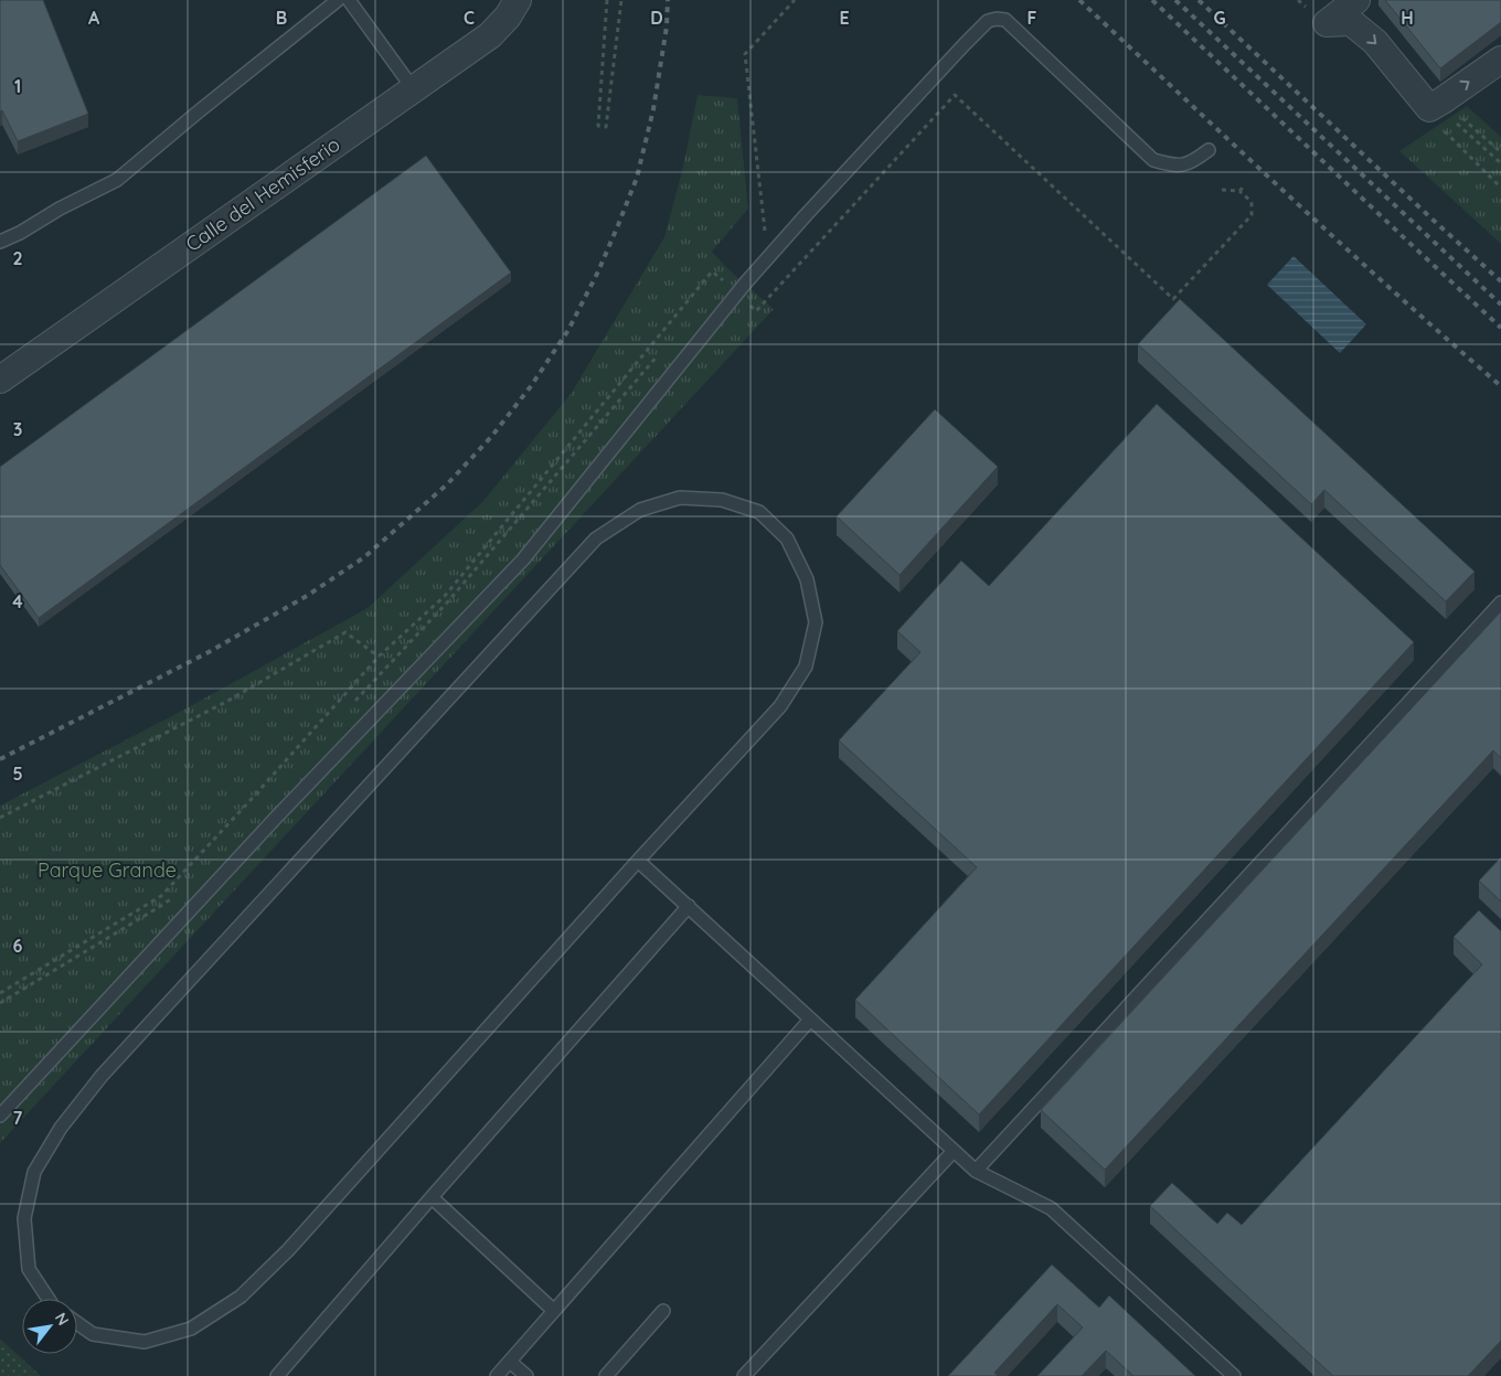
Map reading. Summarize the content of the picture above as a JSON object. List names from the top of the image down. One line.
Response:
{"streets":{"street":["Calle del Hemisferio"]},"parks":["Parque Grande"],"north":"top right","grid":{"columns":["A","B","C","D","E","F","G","H"],"rows":["1","2","3","4","5","6","7"]}}
